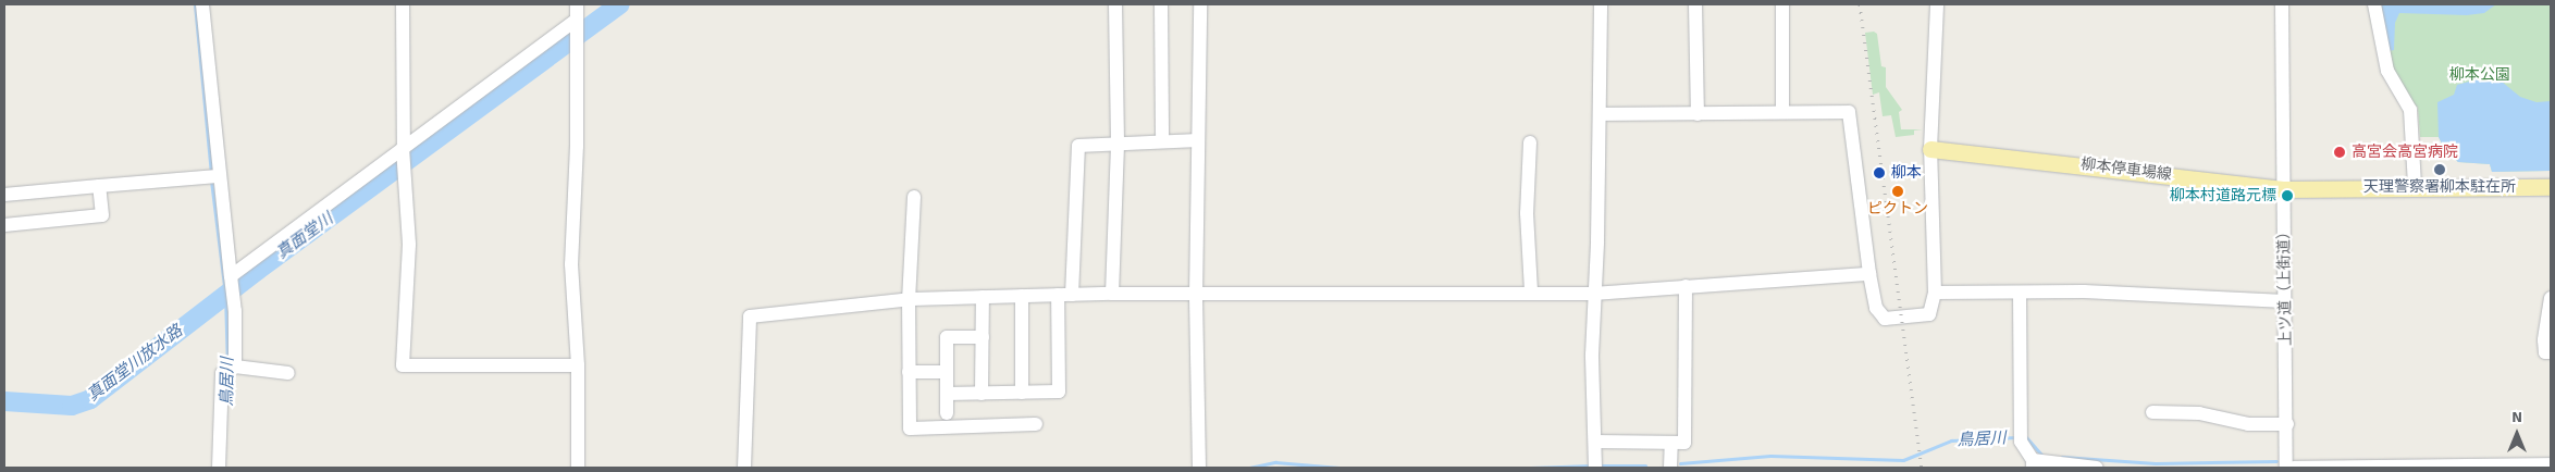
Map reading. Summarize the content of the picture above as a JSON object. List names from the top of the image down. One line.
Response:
{"streets":{"main road":["柳本停車場線"],"street":["上ツ道（上街道）"]},"crossings":[["柳本停車場線","上ツ道（上街道）"]],"water":["真面堂川","真面堂川放水路","鳥居川"],"parks":["柳本公園"],"places":["高宮会高宮病院","天理警察署柳本駐在所","柳本","ピクトン","柳本村道路元標"],"north":"top"}
